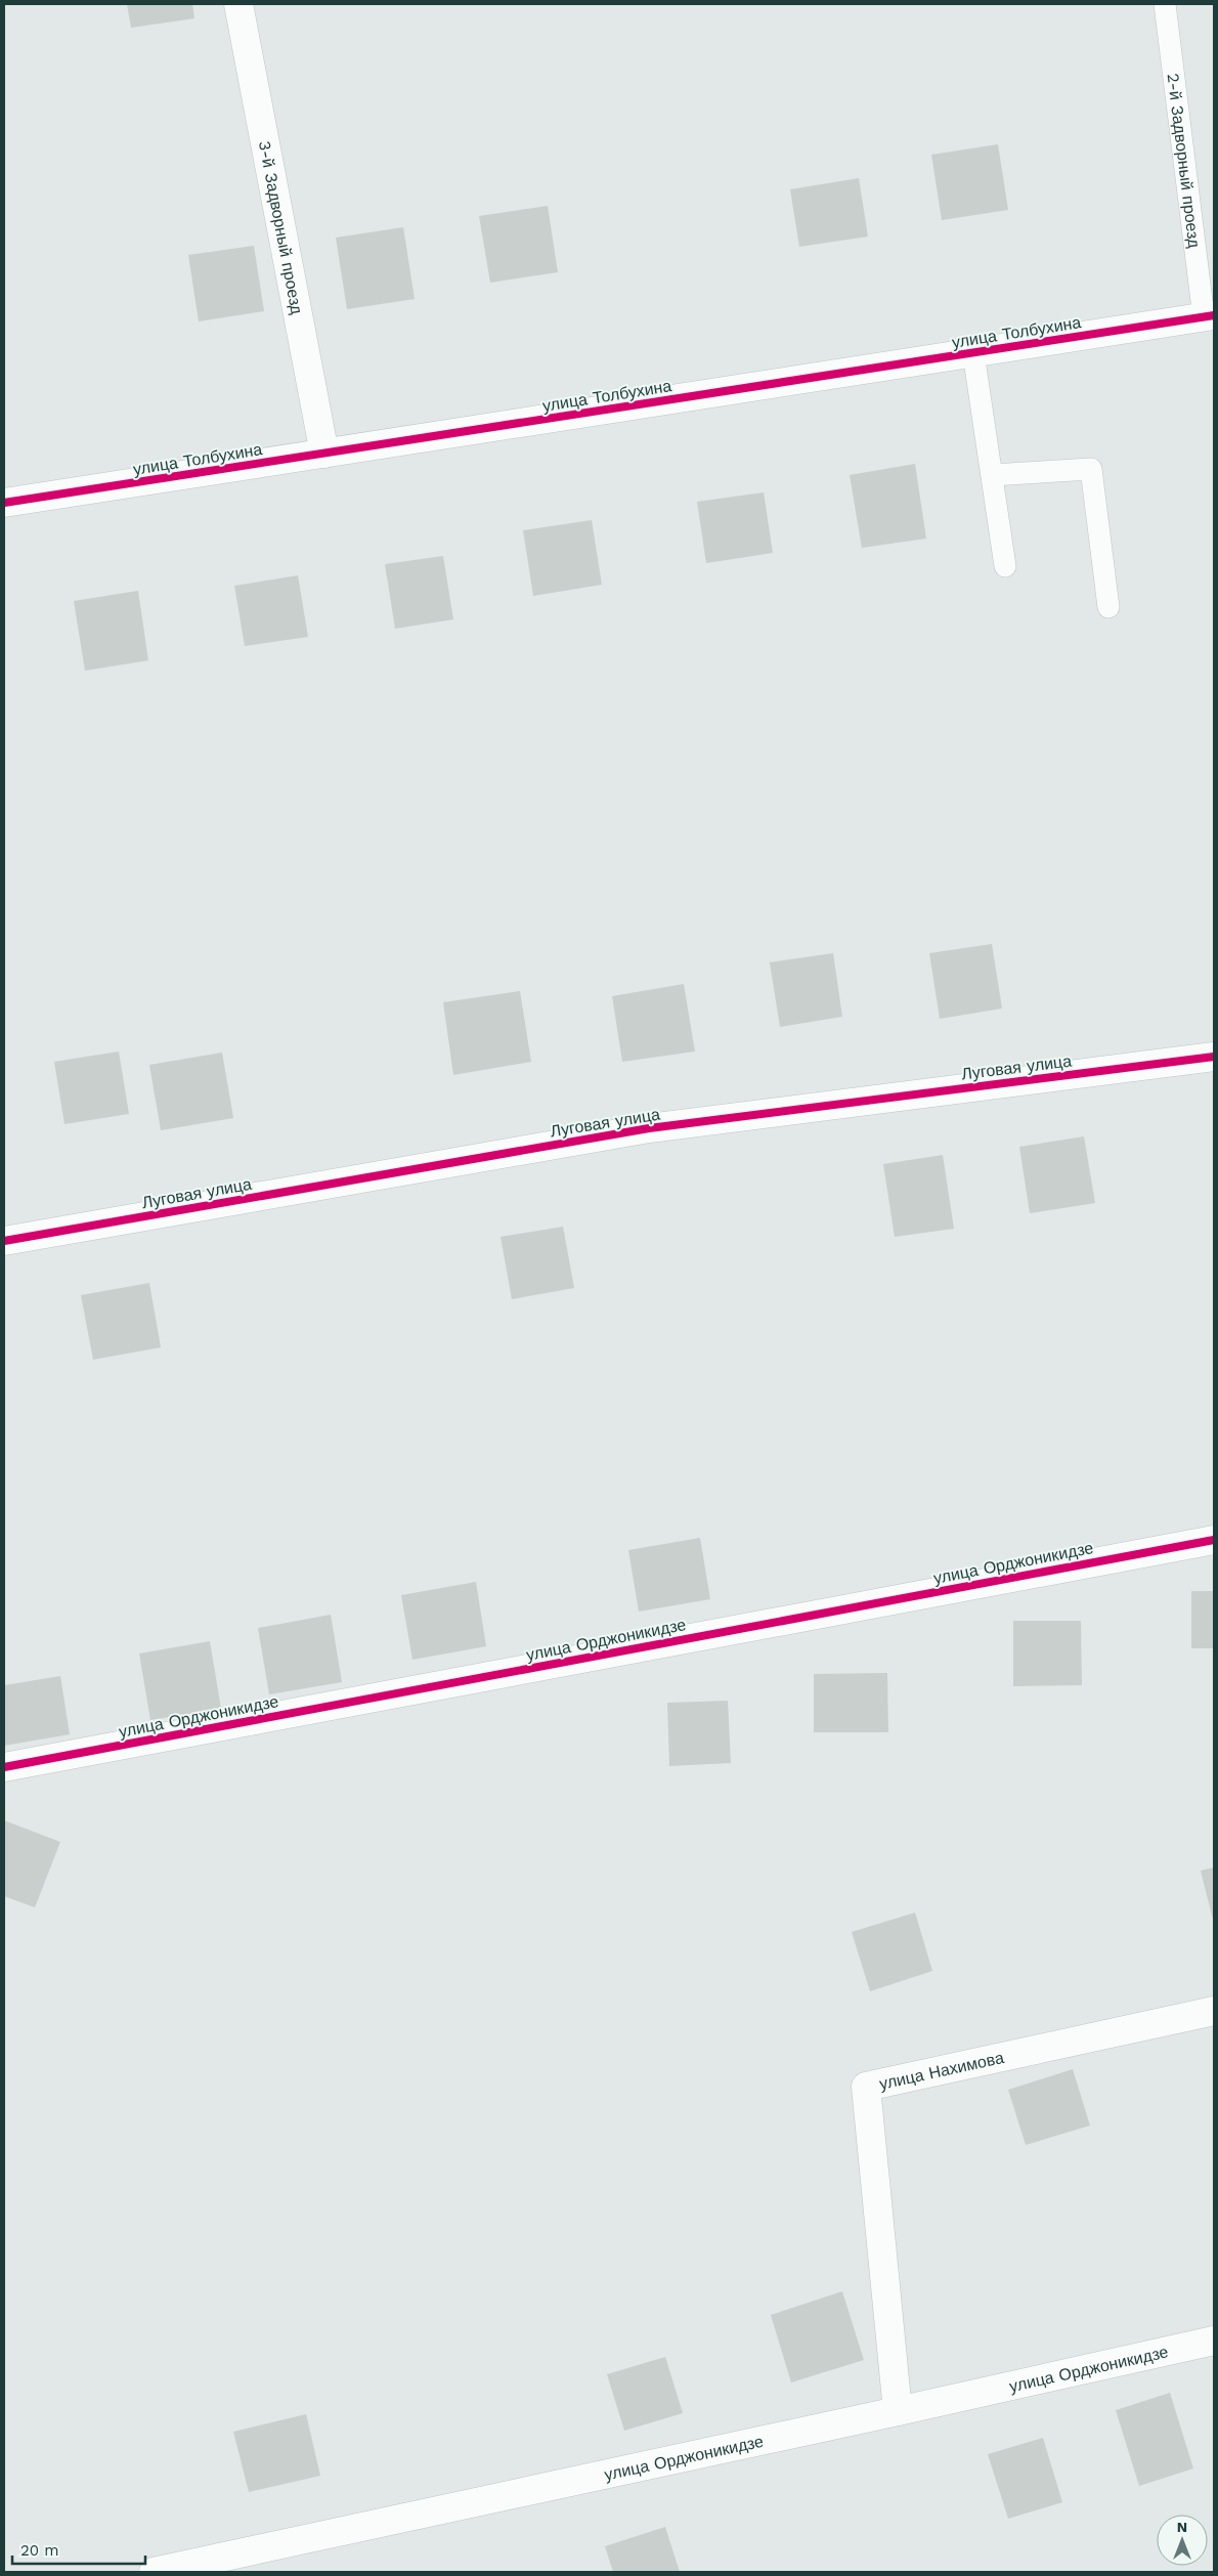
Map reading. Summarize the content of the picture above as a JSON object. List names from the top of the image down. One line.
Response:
{"streets":{"street":["3-й Задворный проезд","улица Толбухина","Луговая улица","улица Орджоникидзе","улица Нахимова"],"lane":["2-й Задворный проезд"]},"crossings":[["2-й Задворный проезд","улица Толбухина"],["3-й Задворный проезд","улица Толбухина"],["улица Орджоникидзе","улица Нахимова"]],"scale_bar":"20 m","north":"top"}
